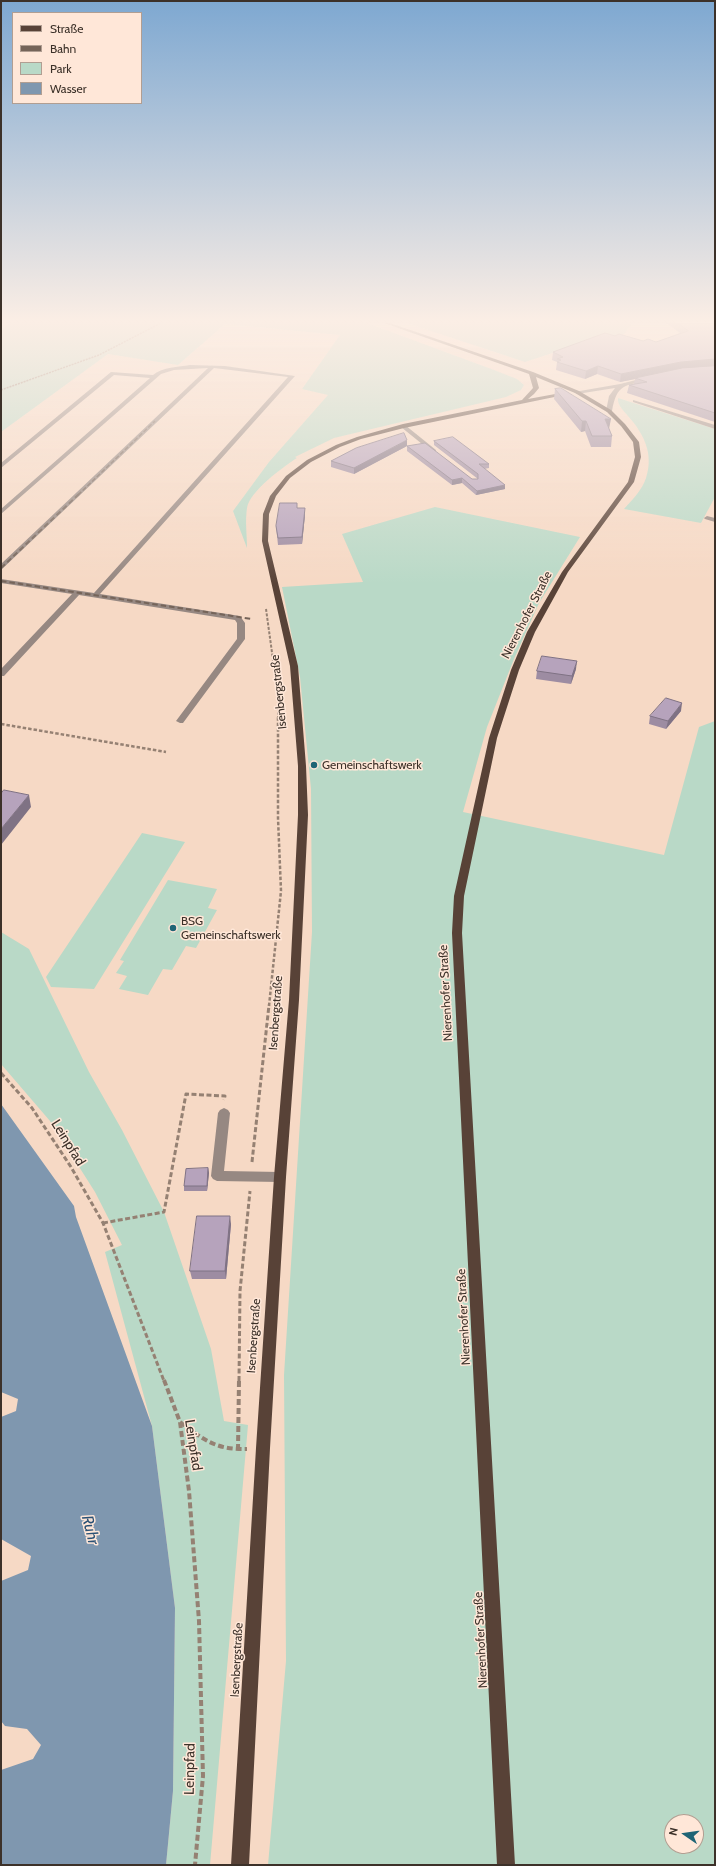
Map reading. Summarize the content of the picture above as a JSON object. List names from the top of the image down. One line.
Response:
{"streets":{"main road":["Nierenhofer Straße","Isenbergstraße"],"path":["Leinpfad"]},"water":["Ruhr"],"places":["Gemeinschaftswerk","BSG Gemeinschaftswerk"],"legend":["Straße","Bahn","Park","Wasser"],"north":"left"}
